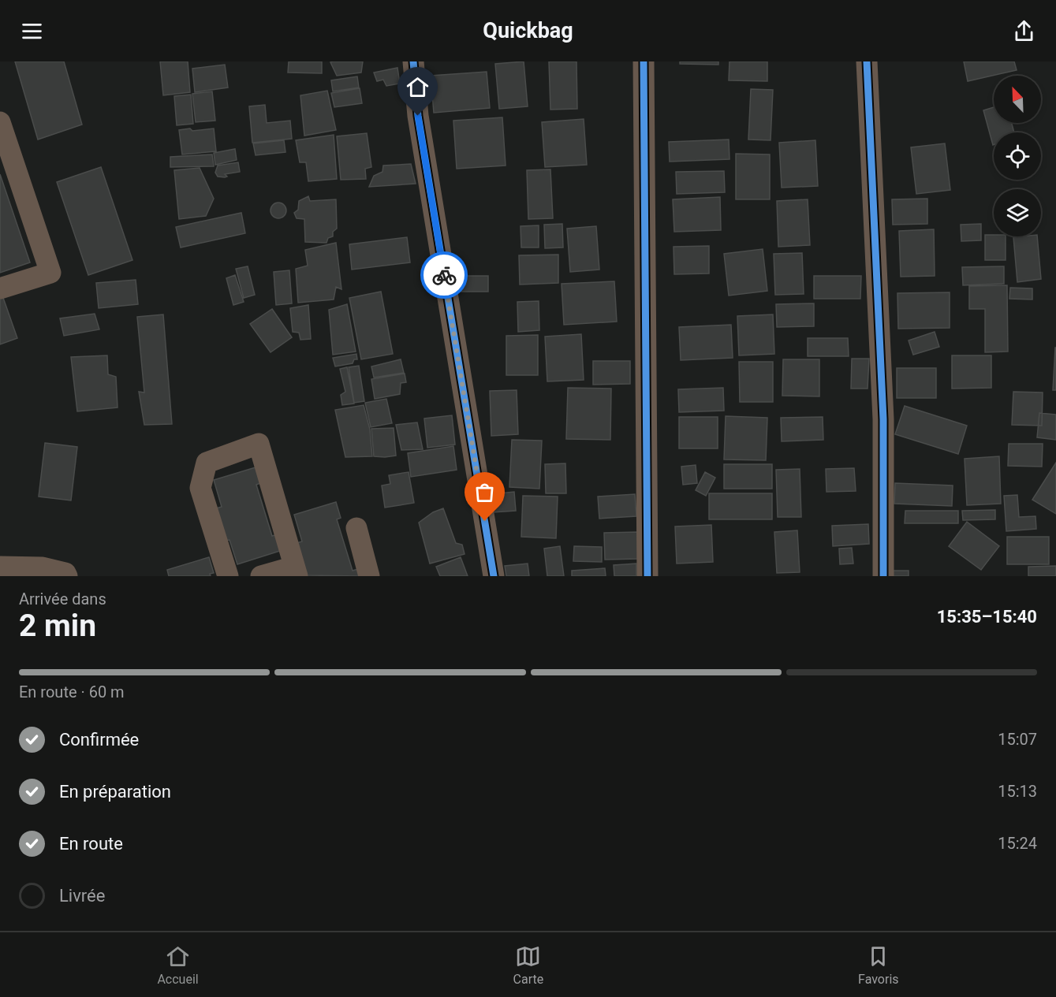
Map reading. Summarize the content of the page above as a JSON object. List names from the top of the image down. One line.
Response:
{"north":"top left","page":{"header":"Quickbag","heading":["2 min","Arrivée dans","15:35–15:40"],"bar":"En route · 60 m","list":[["Confirmée","15:07"],["En préparation","15:13"],["En route","15:24"],"Livrée"],"tabs":["Accueil","Carte","Favoris"]}}
